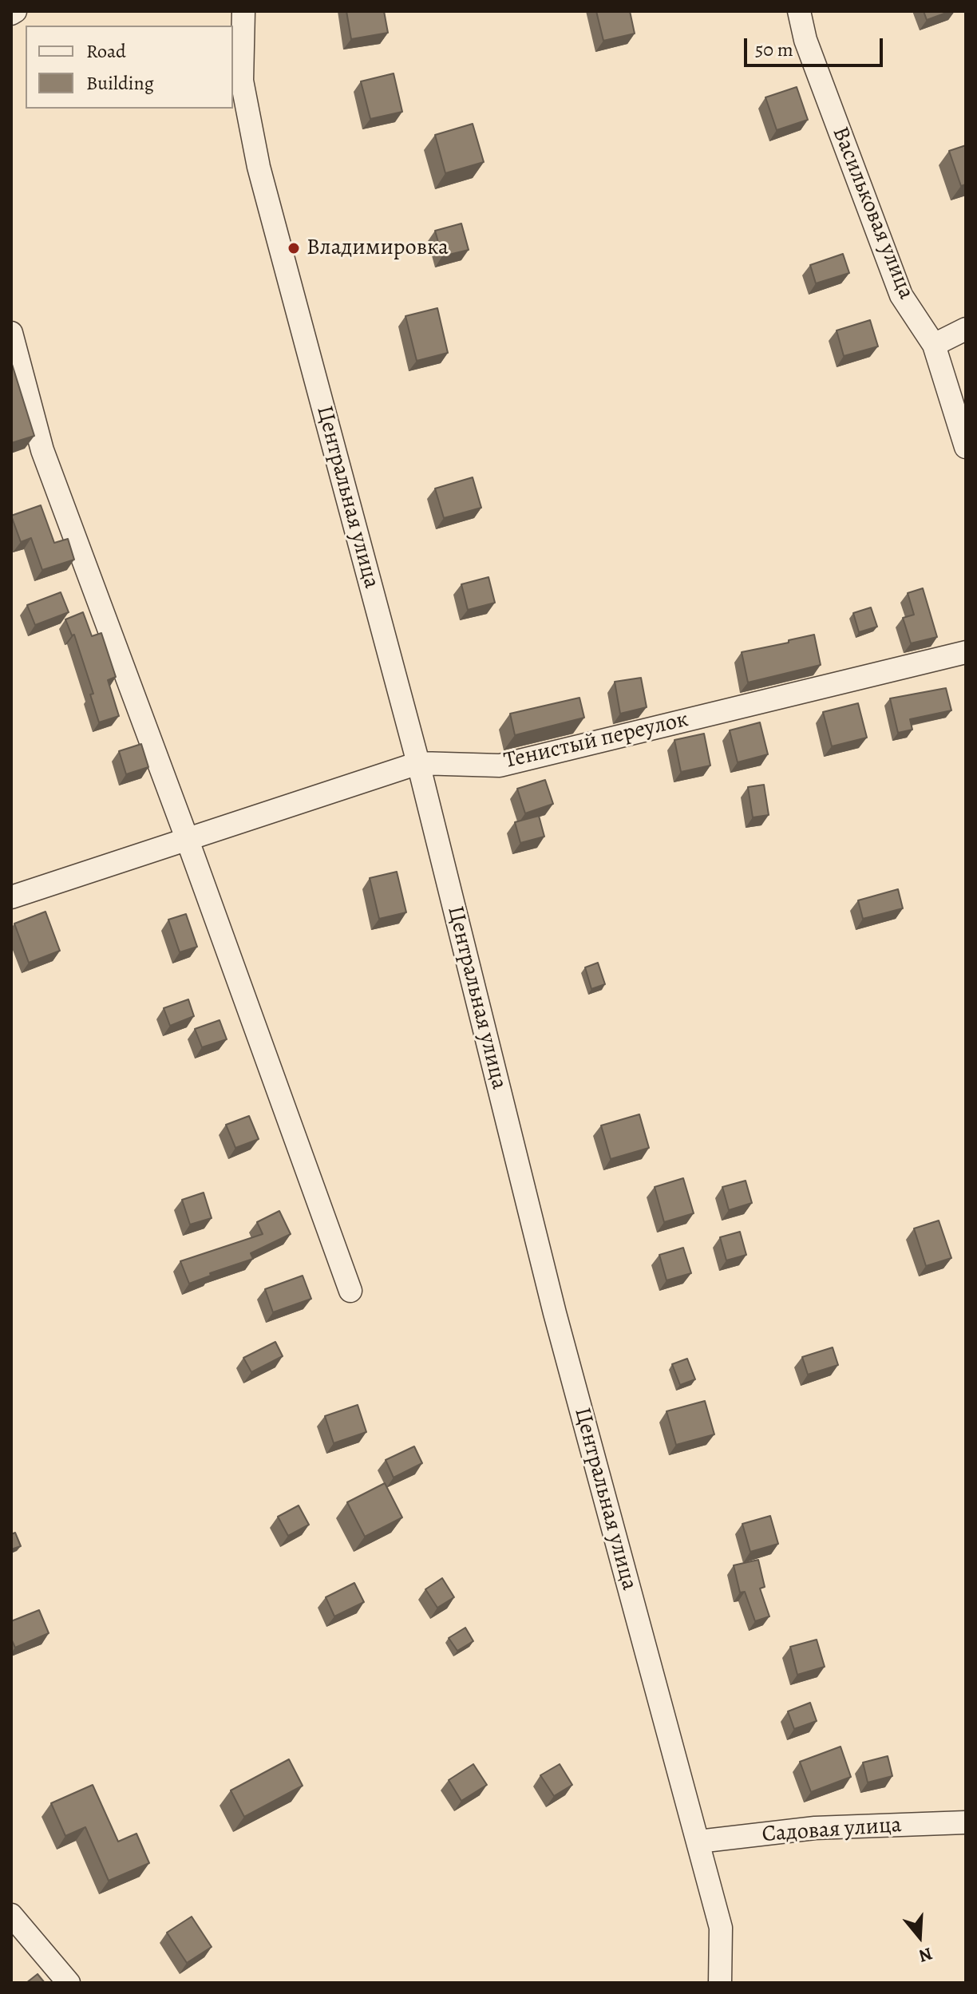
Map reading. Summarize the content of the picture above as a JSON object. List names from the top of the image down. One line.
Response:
{"streets":{"street":["Васильковая улица","Центральная улица","Тенистый переулок","Садовая улица"]},"crossings":[["Центральная улица","Тенистый переулок"],["Центральная улица","Садовая улица"]],"places":["Владимировка"],"legend":["Road","Building"],"scale_bar":"50 m","north":"bottom"}
